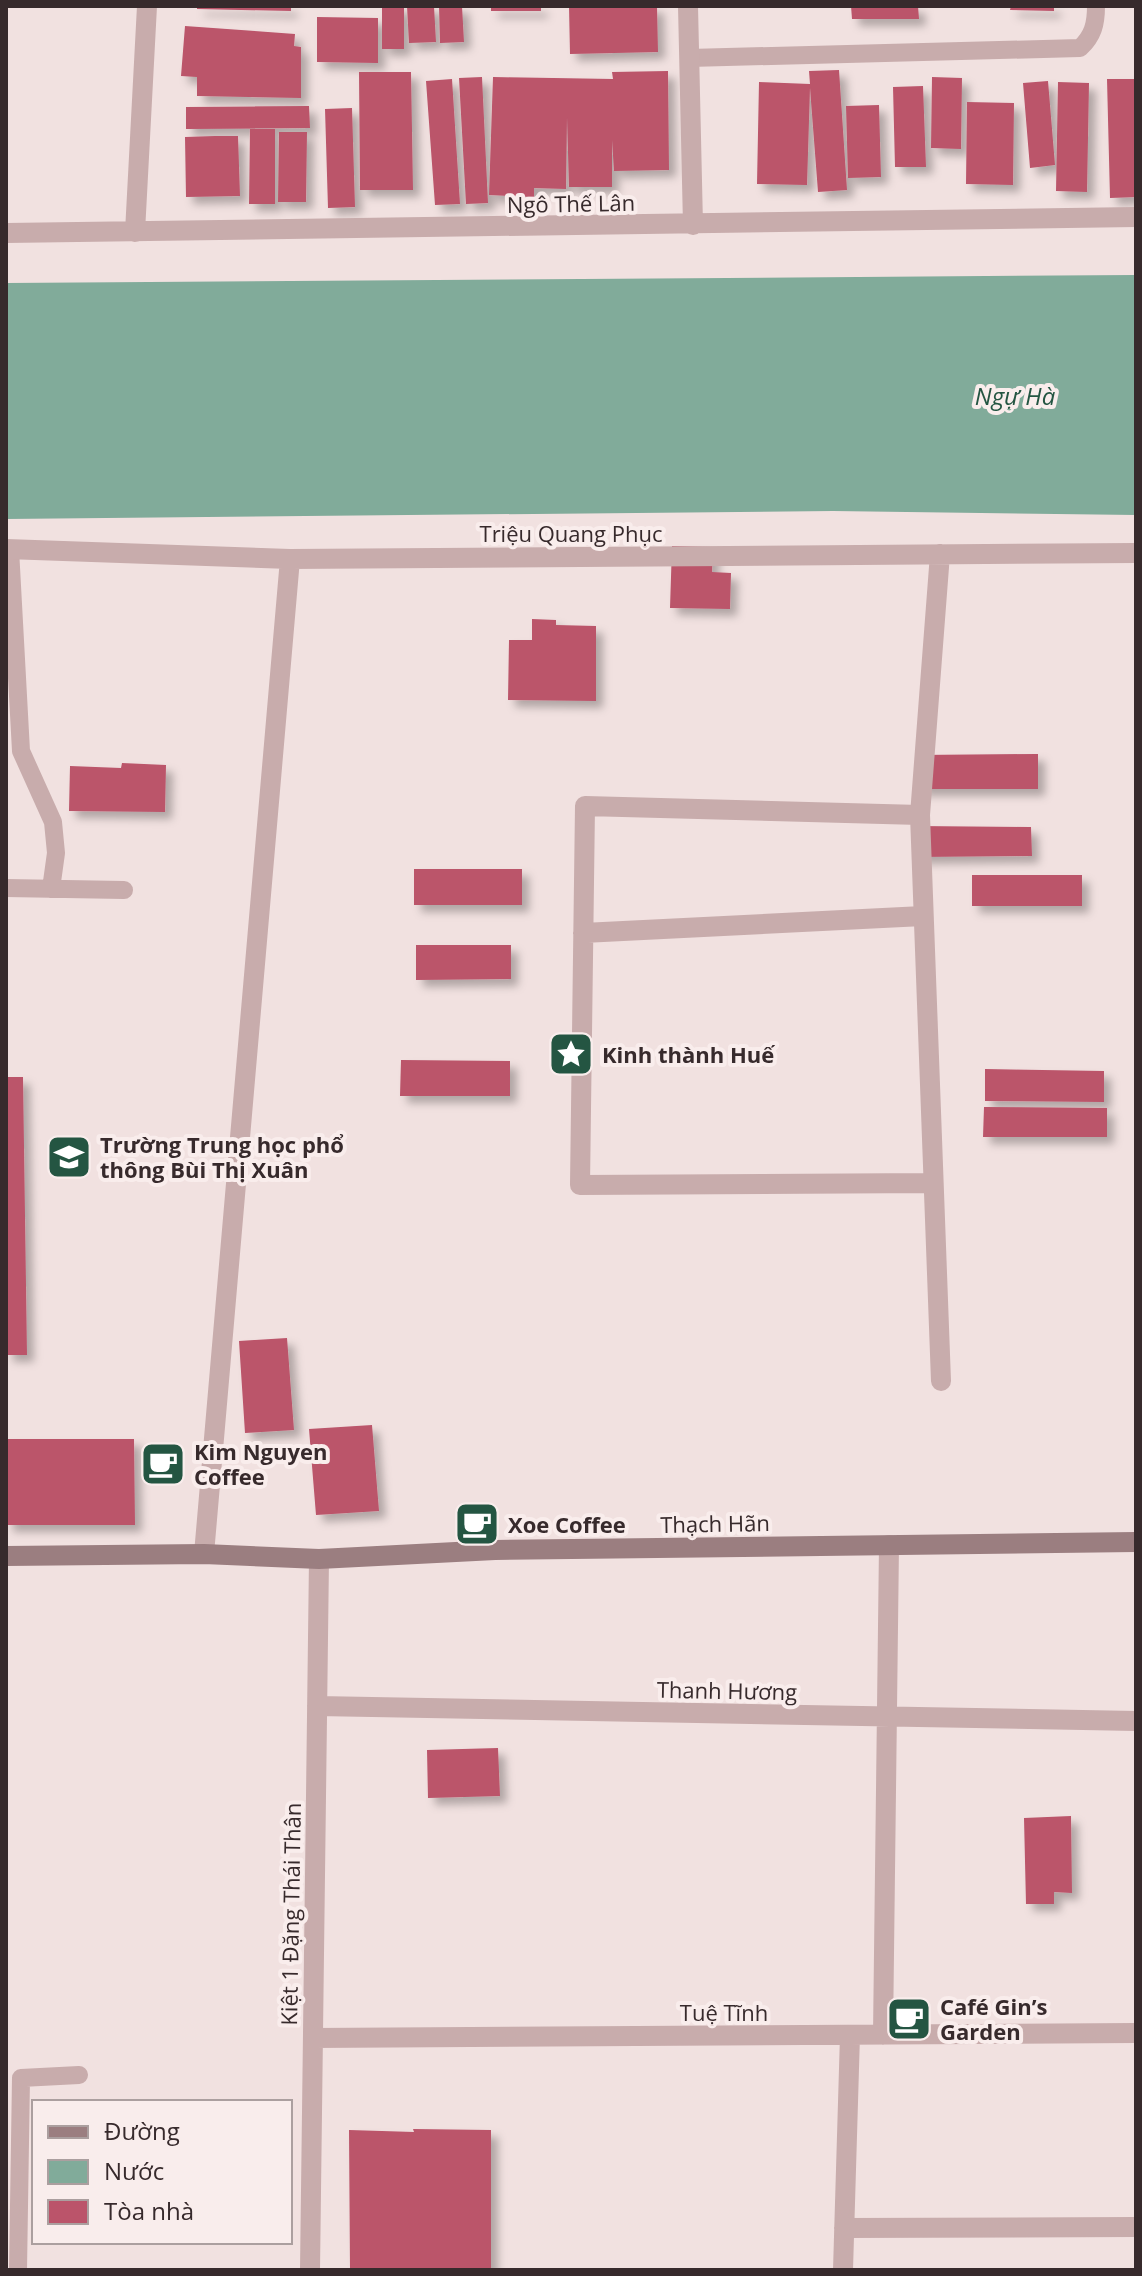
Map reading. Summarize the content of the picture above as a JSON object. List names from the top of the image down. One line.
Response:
{"streets":{"street":["Ngô Thế Lân","Triệu Quang Phục","Thạch Hãn","Thanh Hương","Kiệt 1 Đặng Thái Thân","Tuệ Tĩnh"]},"crossings":[["Thạch Hãn","Kiệt 1 Đặng Thái Thân"],["Thanh Hương","Kiệt 1 Đặng Thái Thân"],["Kiệt 1 Đặng Thái Thân","Tuệ Tĩnh"]],"water":["Ngự Hà"],"places":{"place":["Kinh thành Huế"],"school or university":["Trường Trung học phổ thông Bùi Thị Xuân"],"cafe":["Kim Nguyen Coffee","Xoe Coffee","Café Gin’s Garden"]},"legend":["Đường","Nước","Tòa nhà"]}
